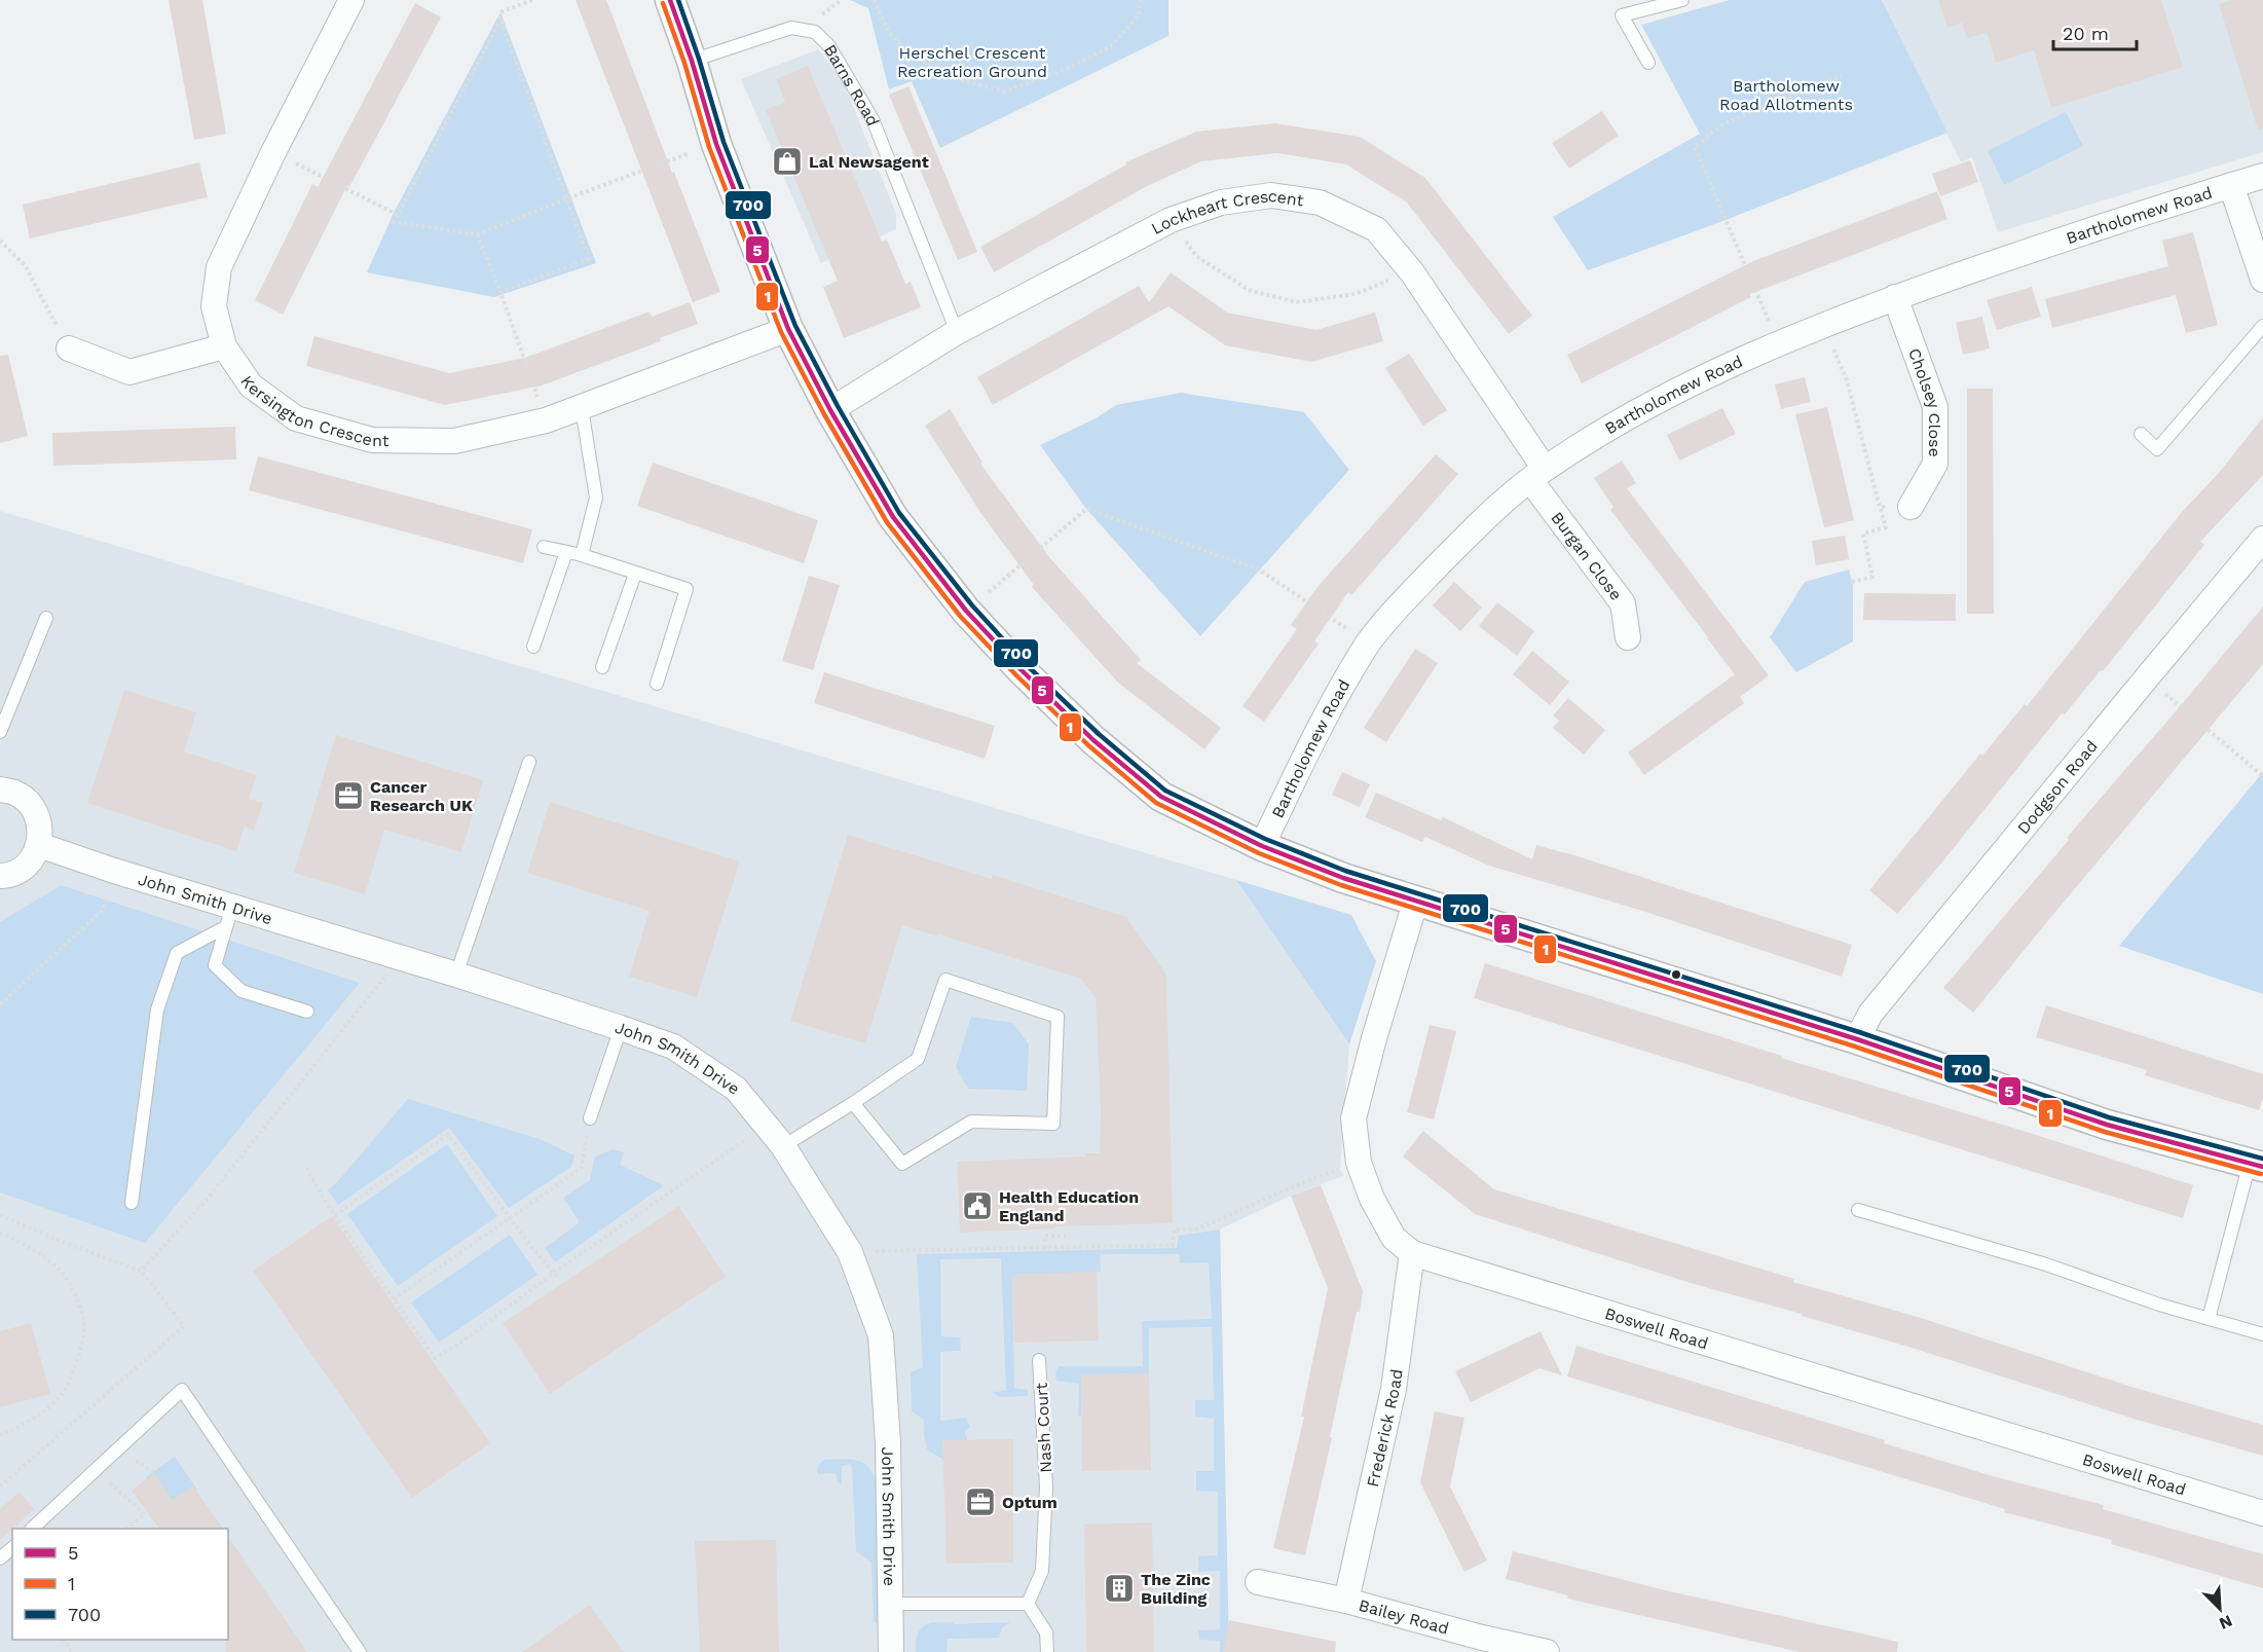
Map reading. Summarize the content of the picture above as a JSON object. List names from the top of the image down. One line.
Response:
{"streets":{"street":["Bartholomew Road","Lockheart Crescent","Cholsey Close","Kersington Crescent","Burgan Close","Dodgson Road","John Smith Drive","Boswell Road","Frederick Road","Bailey Road"],"lane":["Barns Road","Nash Court"]},"crossings":[["Barns Road","Lockheart Crescent"],["Bartholomew Road","Lockheart Crescent"],["Bartholomew Road","Cholsey Close"],["Bartholomew Road","Burgan Close"],["Lockheart Crescent","Burgan Close"],["Boswell Road","Frederick Road"],["Frederick Road","Bailey Road"]],"parks":["Herschel Crescent Recreation Ground","Bartholomew Road Allotments"],"places":{"shop":["Lal Newsagent"],"office":["Cancer Research UK","Optum"],"public building":["Health Education England"],"building":["The Zinc Building"]},"lines":["transit line 5","transit line 700","transit line 1"],"legend":["5","1","700"],"scale_bar":"20 m","north":"bottom right"}
